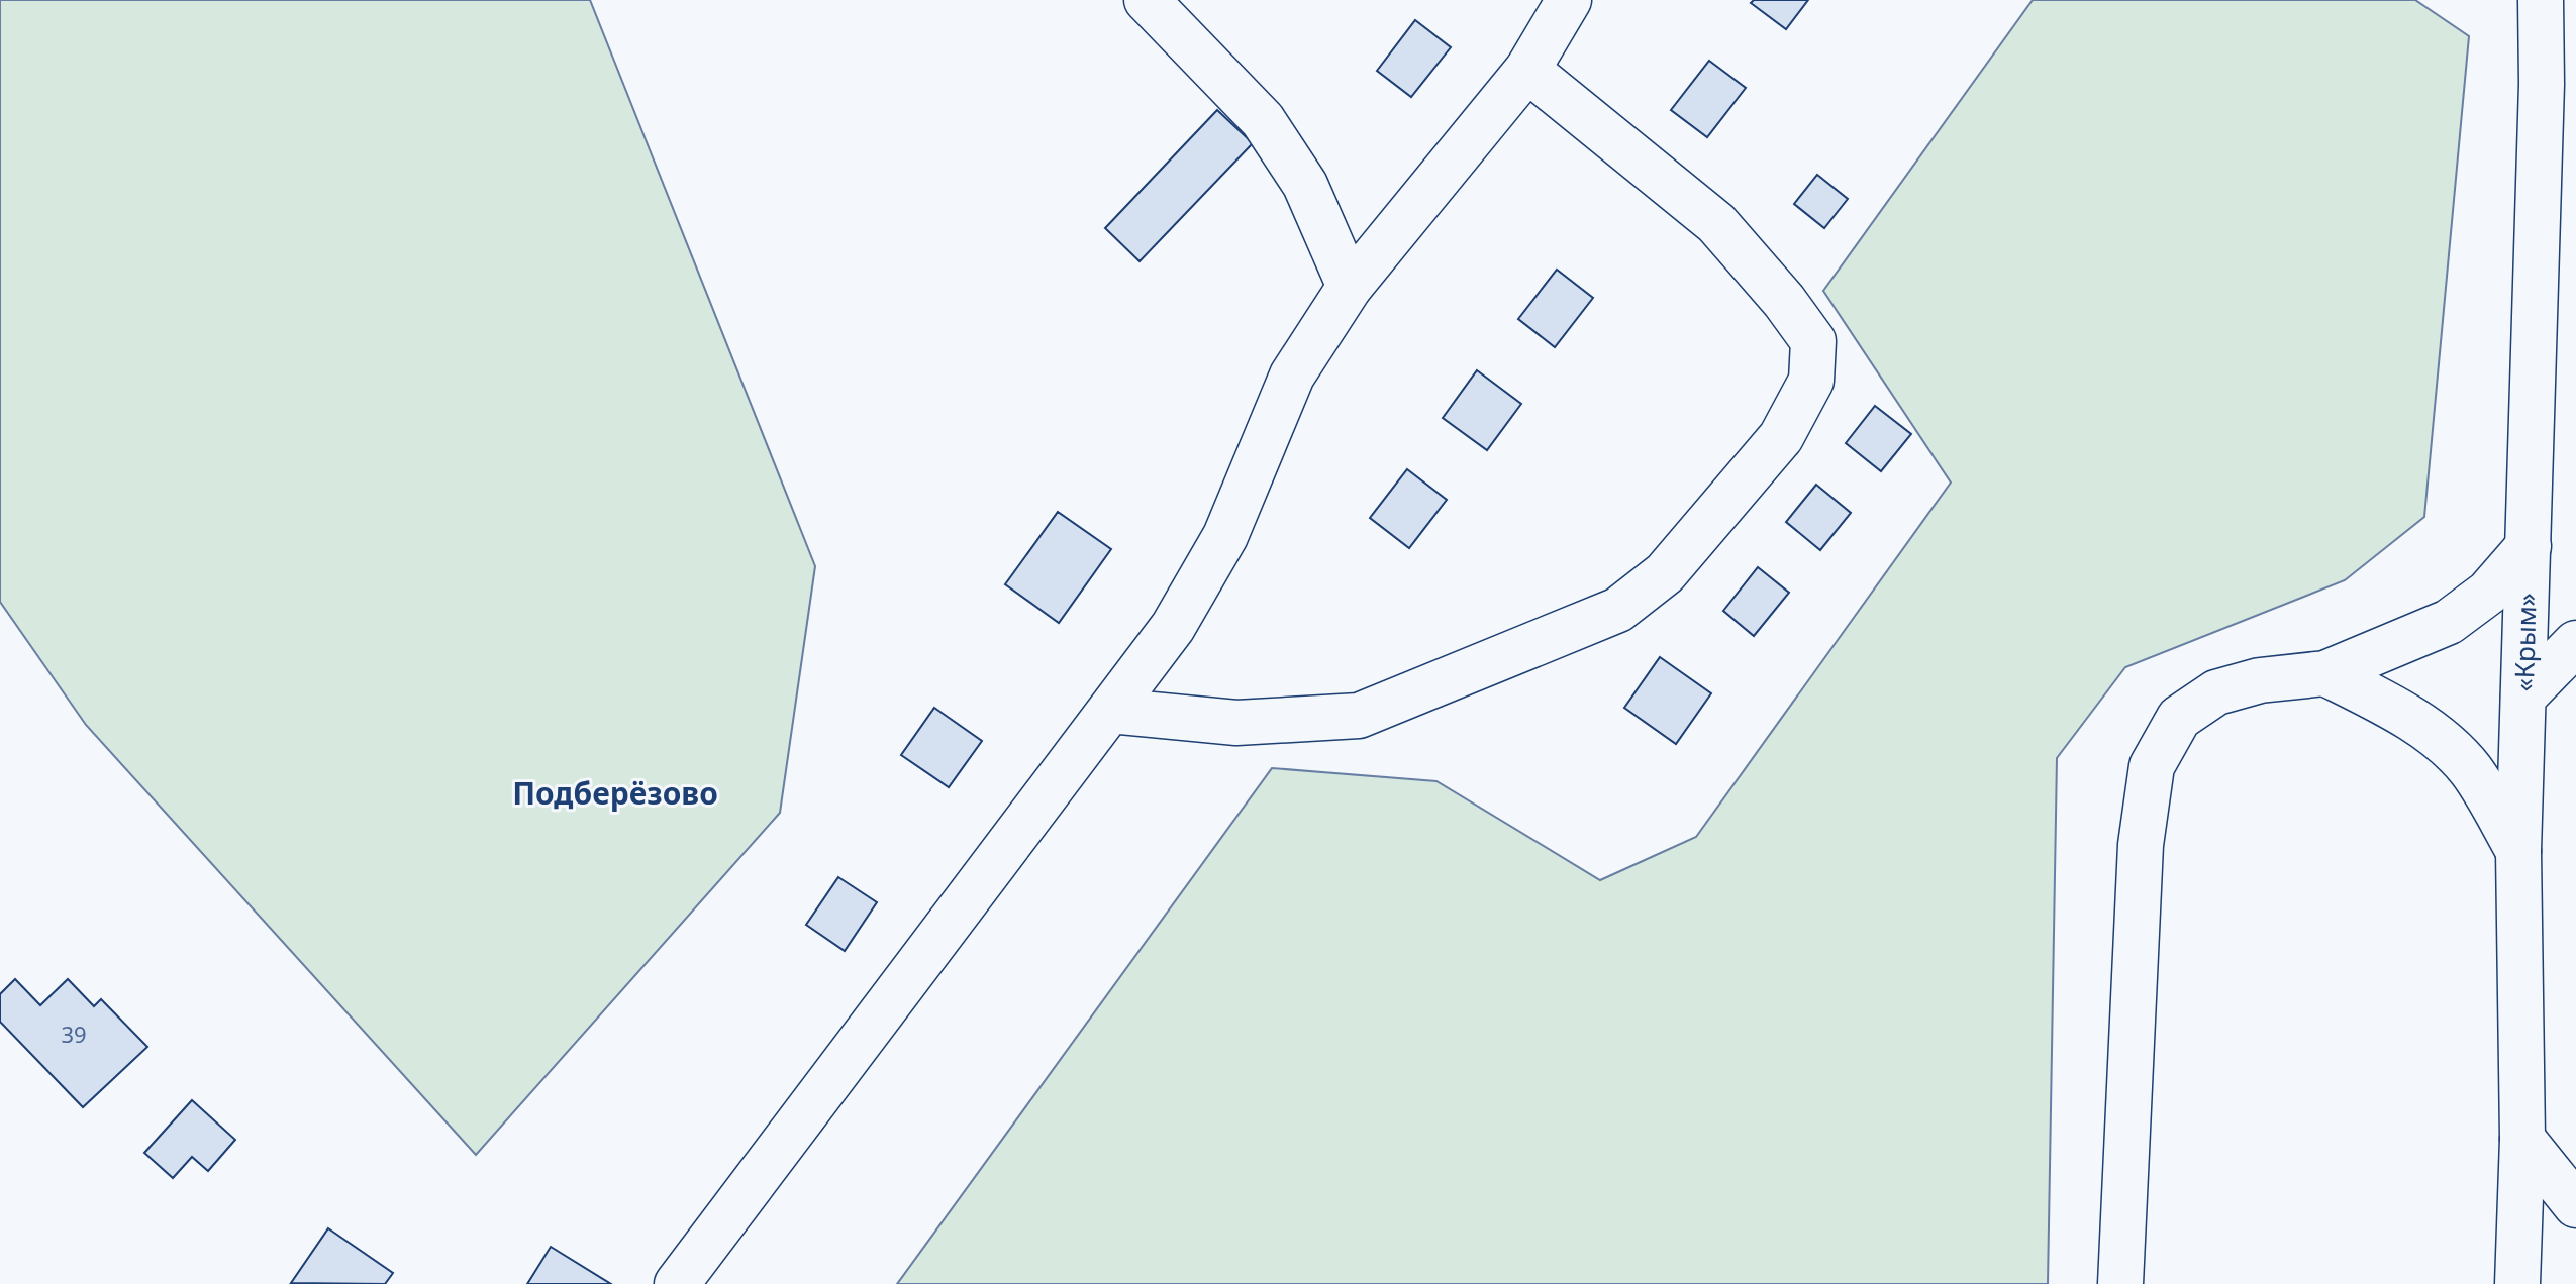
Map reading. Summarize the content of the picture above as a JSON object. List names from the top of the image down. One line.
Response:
{"streets":{"main road":["«Крым»"]},"districts":["Подберёзово"],"house_numbers":["39"]}
